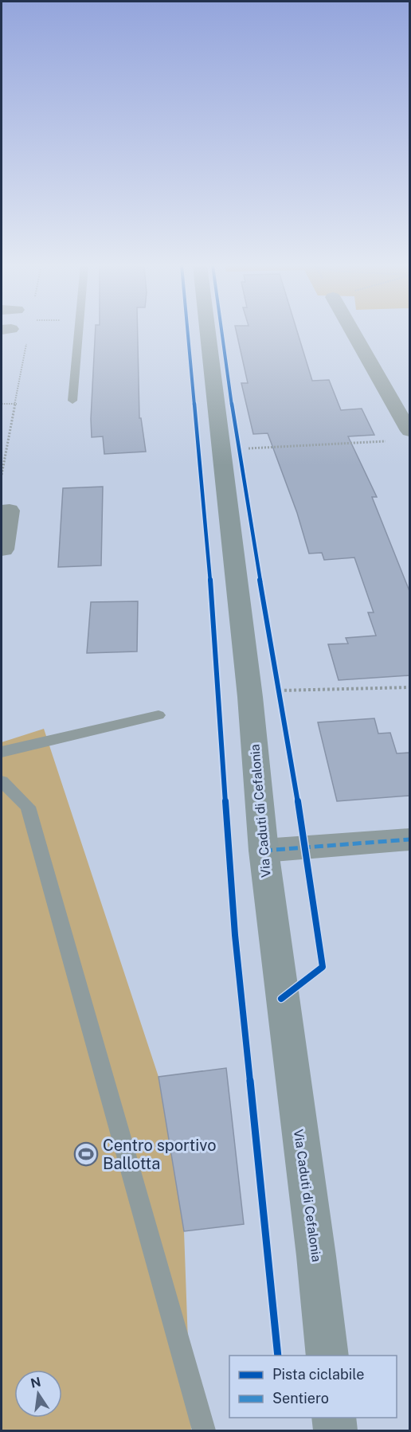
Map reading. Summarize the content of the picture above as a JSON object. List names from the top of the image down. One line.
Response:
{"streets":{"street":["Via Caduti di Cefalonia"]},"places":{"sports":["Centro sportivo Ballotta"]},"legend":["Pista ciclabile","Sentiero"],"north":"top"}
